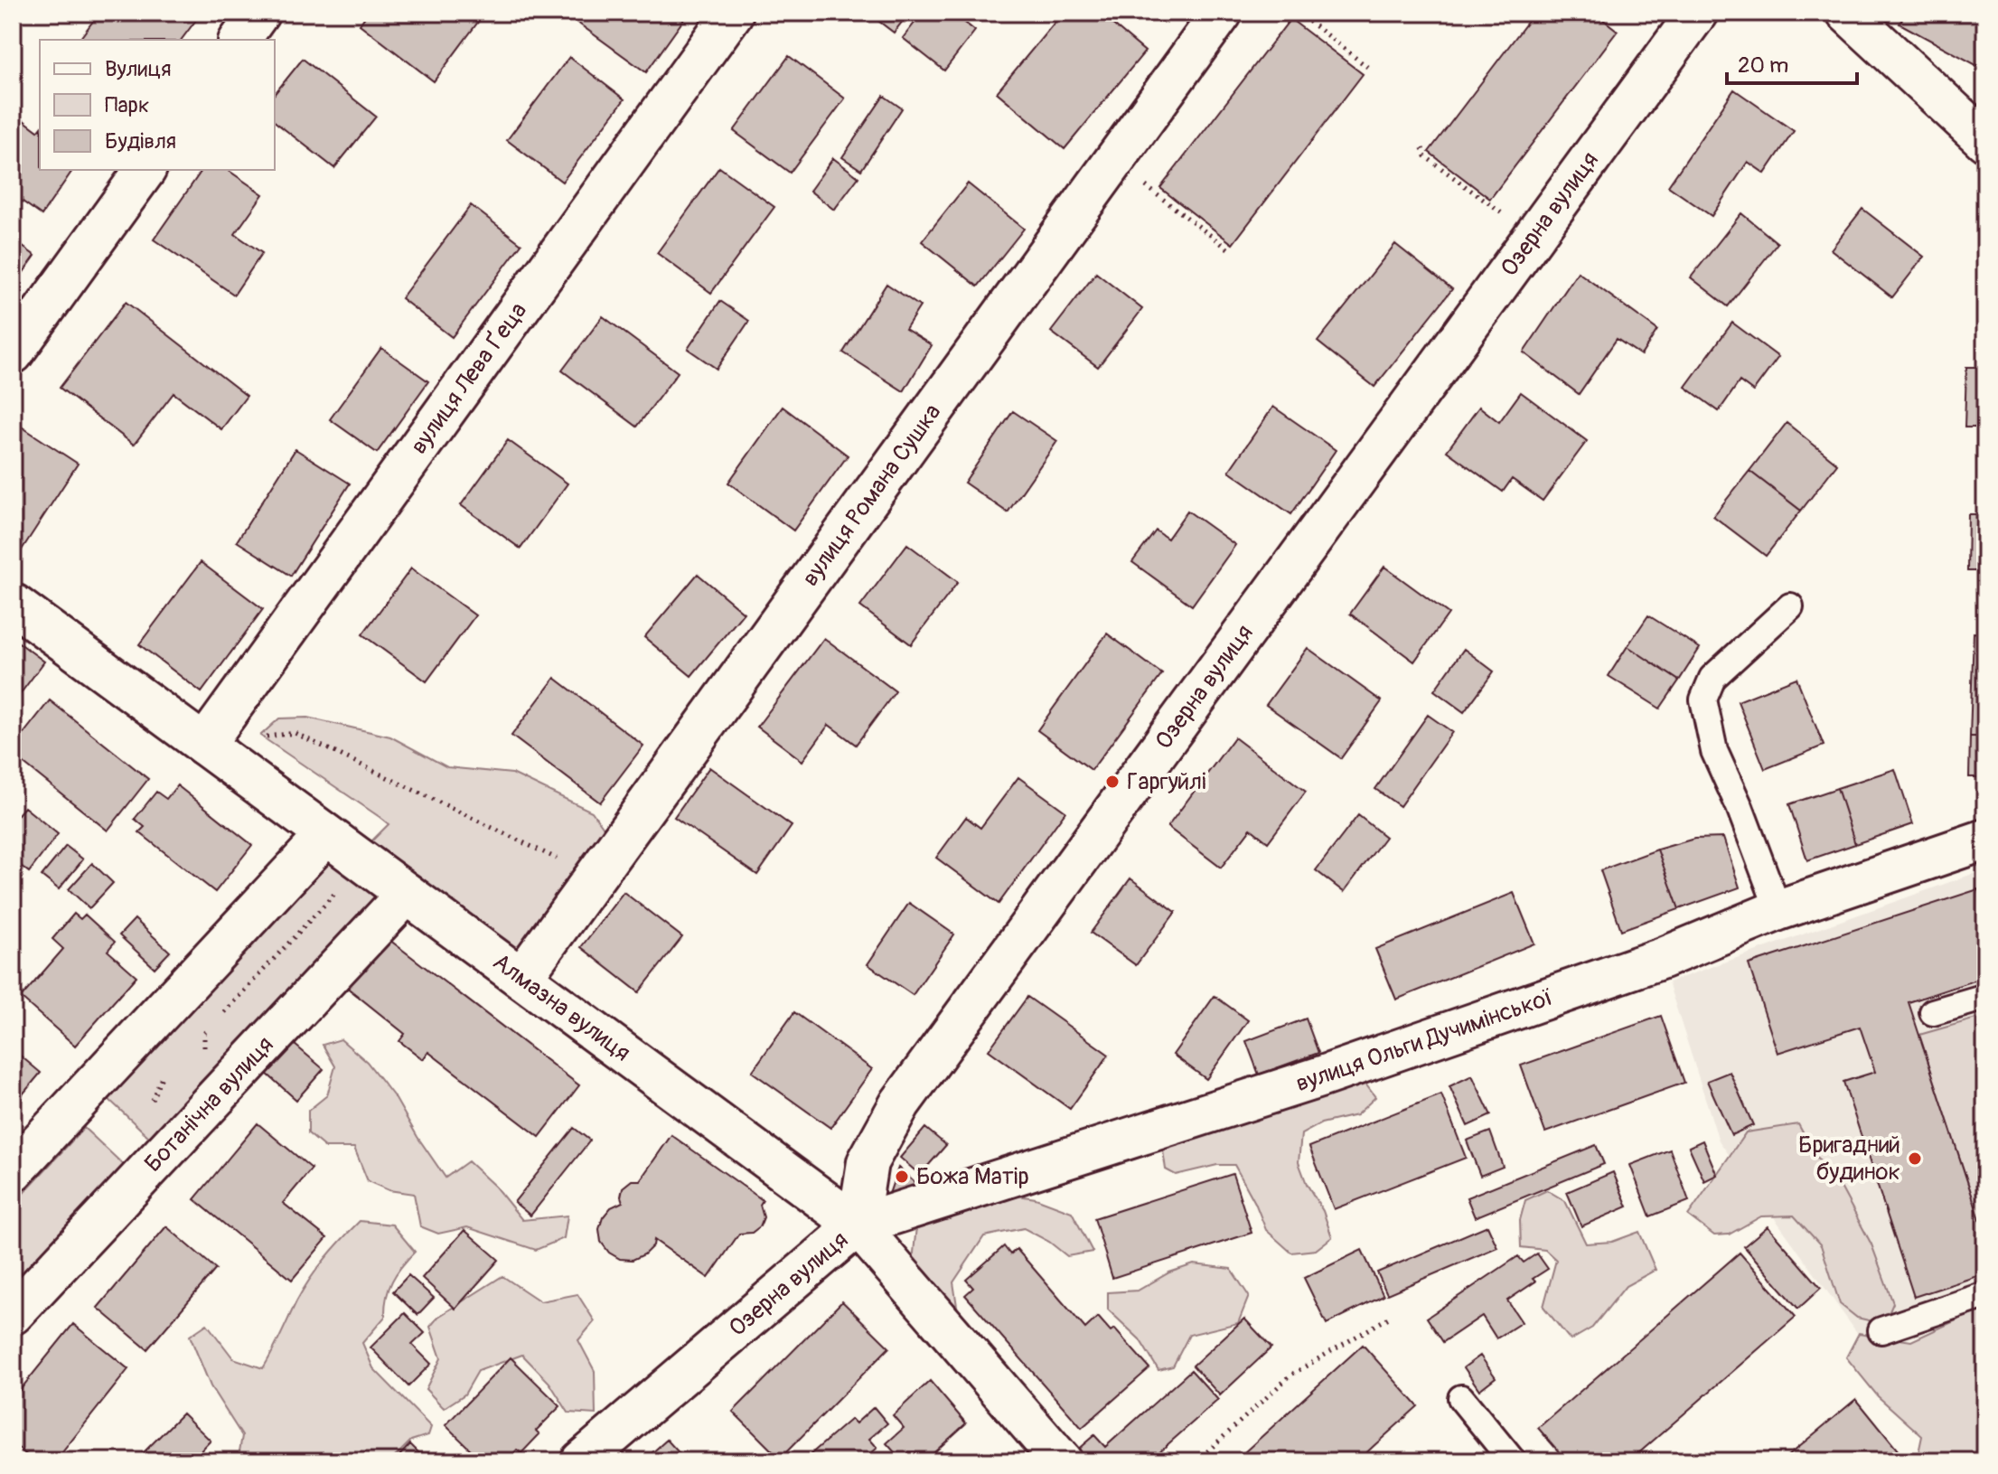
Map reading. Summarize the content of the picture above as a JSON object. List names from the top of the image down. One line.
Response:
{"streets":{"street":["Озерна вулиця","вулиця Лева Ґеца","вулиця Романа Сушка","Алмазна вулиця","вулиця Ольги Дучимінської","Ботанічна вулиця"]},"crossings":[["Озерна вулиця","Алмазна вулиця"],["Озерна вулиця","вулиця Ольги Дучимінської"],["вулиця Лева Ґеца","Алмазна вулиця"],["вулиця Романа Сушка","Алмазна вулиця"],["Алмазна вулиця","вулиця Ольги Дучимінської"],["Алмазна вулиця","Ботанічна вулиця"]],"places":["Гаргуйлі","Бригадний будинок","Божа Матір"],"legend":["Вулиця","Парк","Будівля"],"scale_bar":"20 m"}
